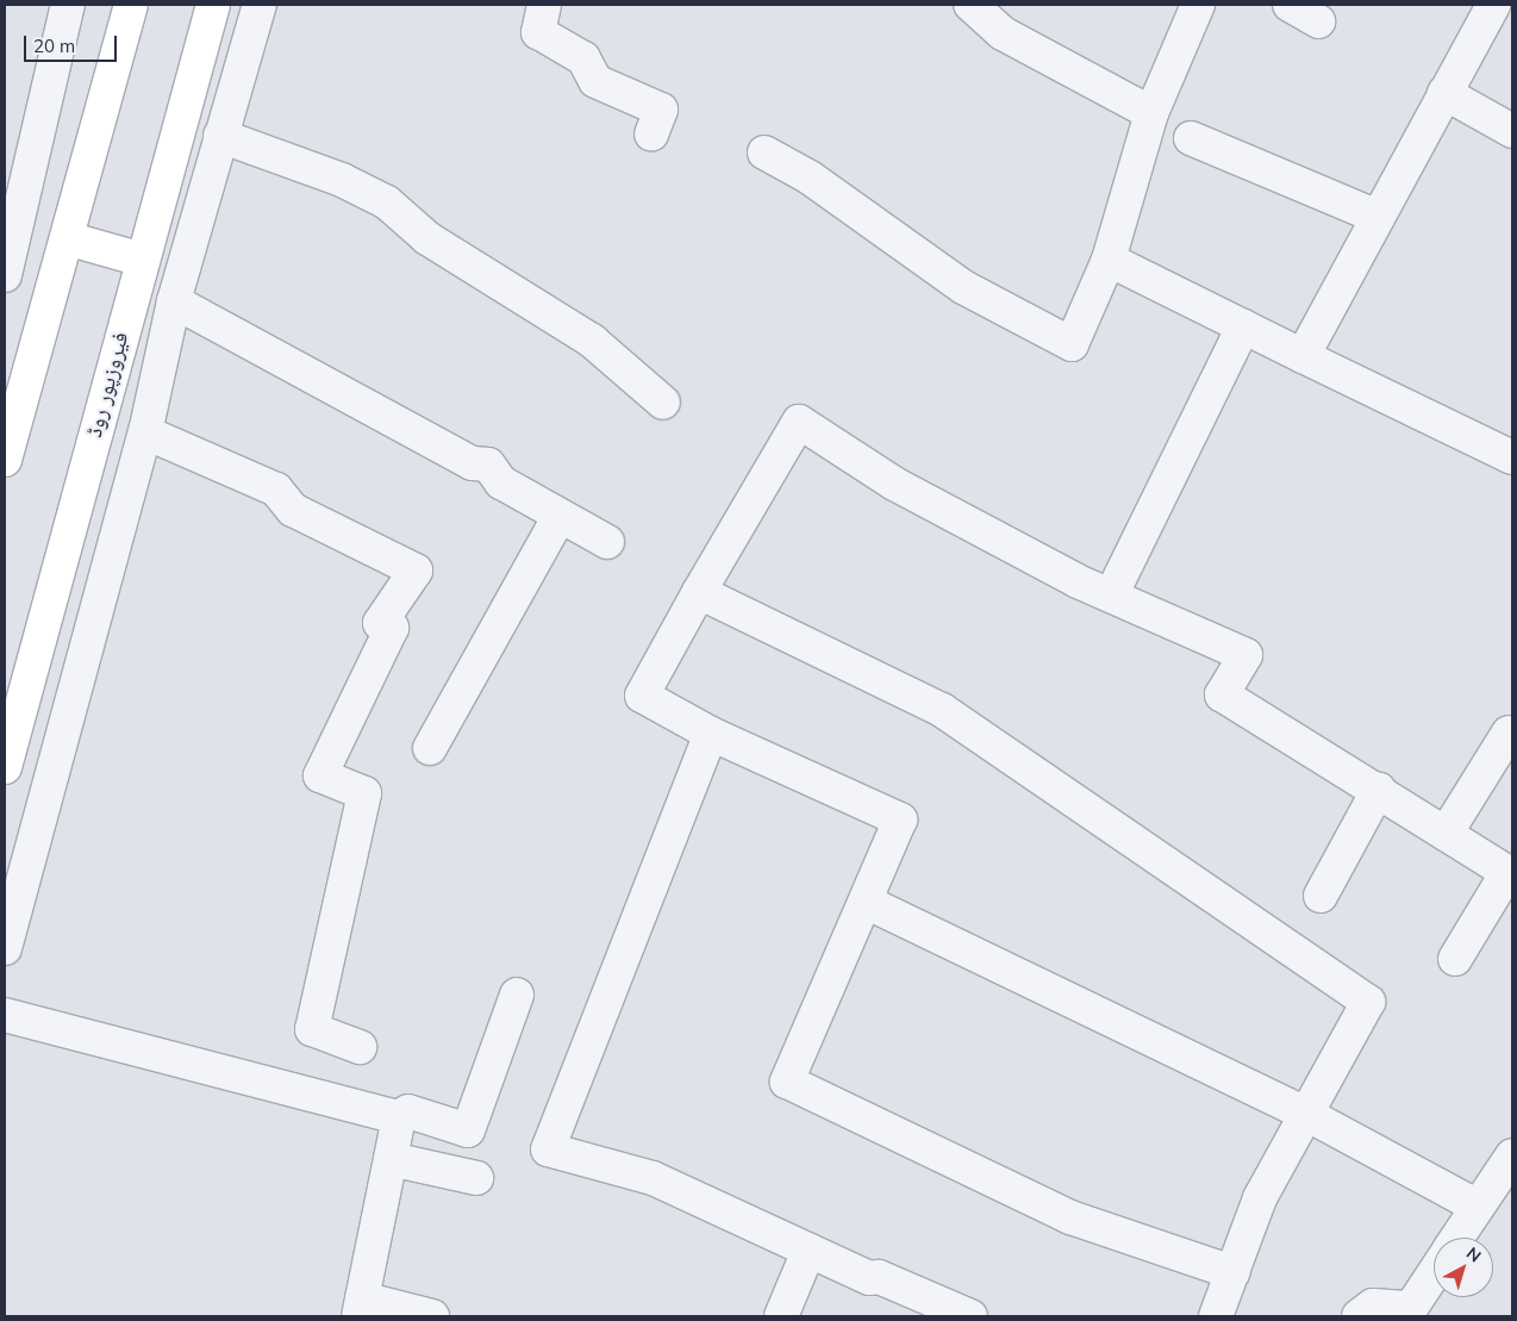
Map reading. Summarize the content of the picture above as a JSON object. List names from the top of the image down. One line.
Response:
{"streets":{"highway":["فیروزپور روڈ"]},"scale_bar":"20 m","north":"top right"}
